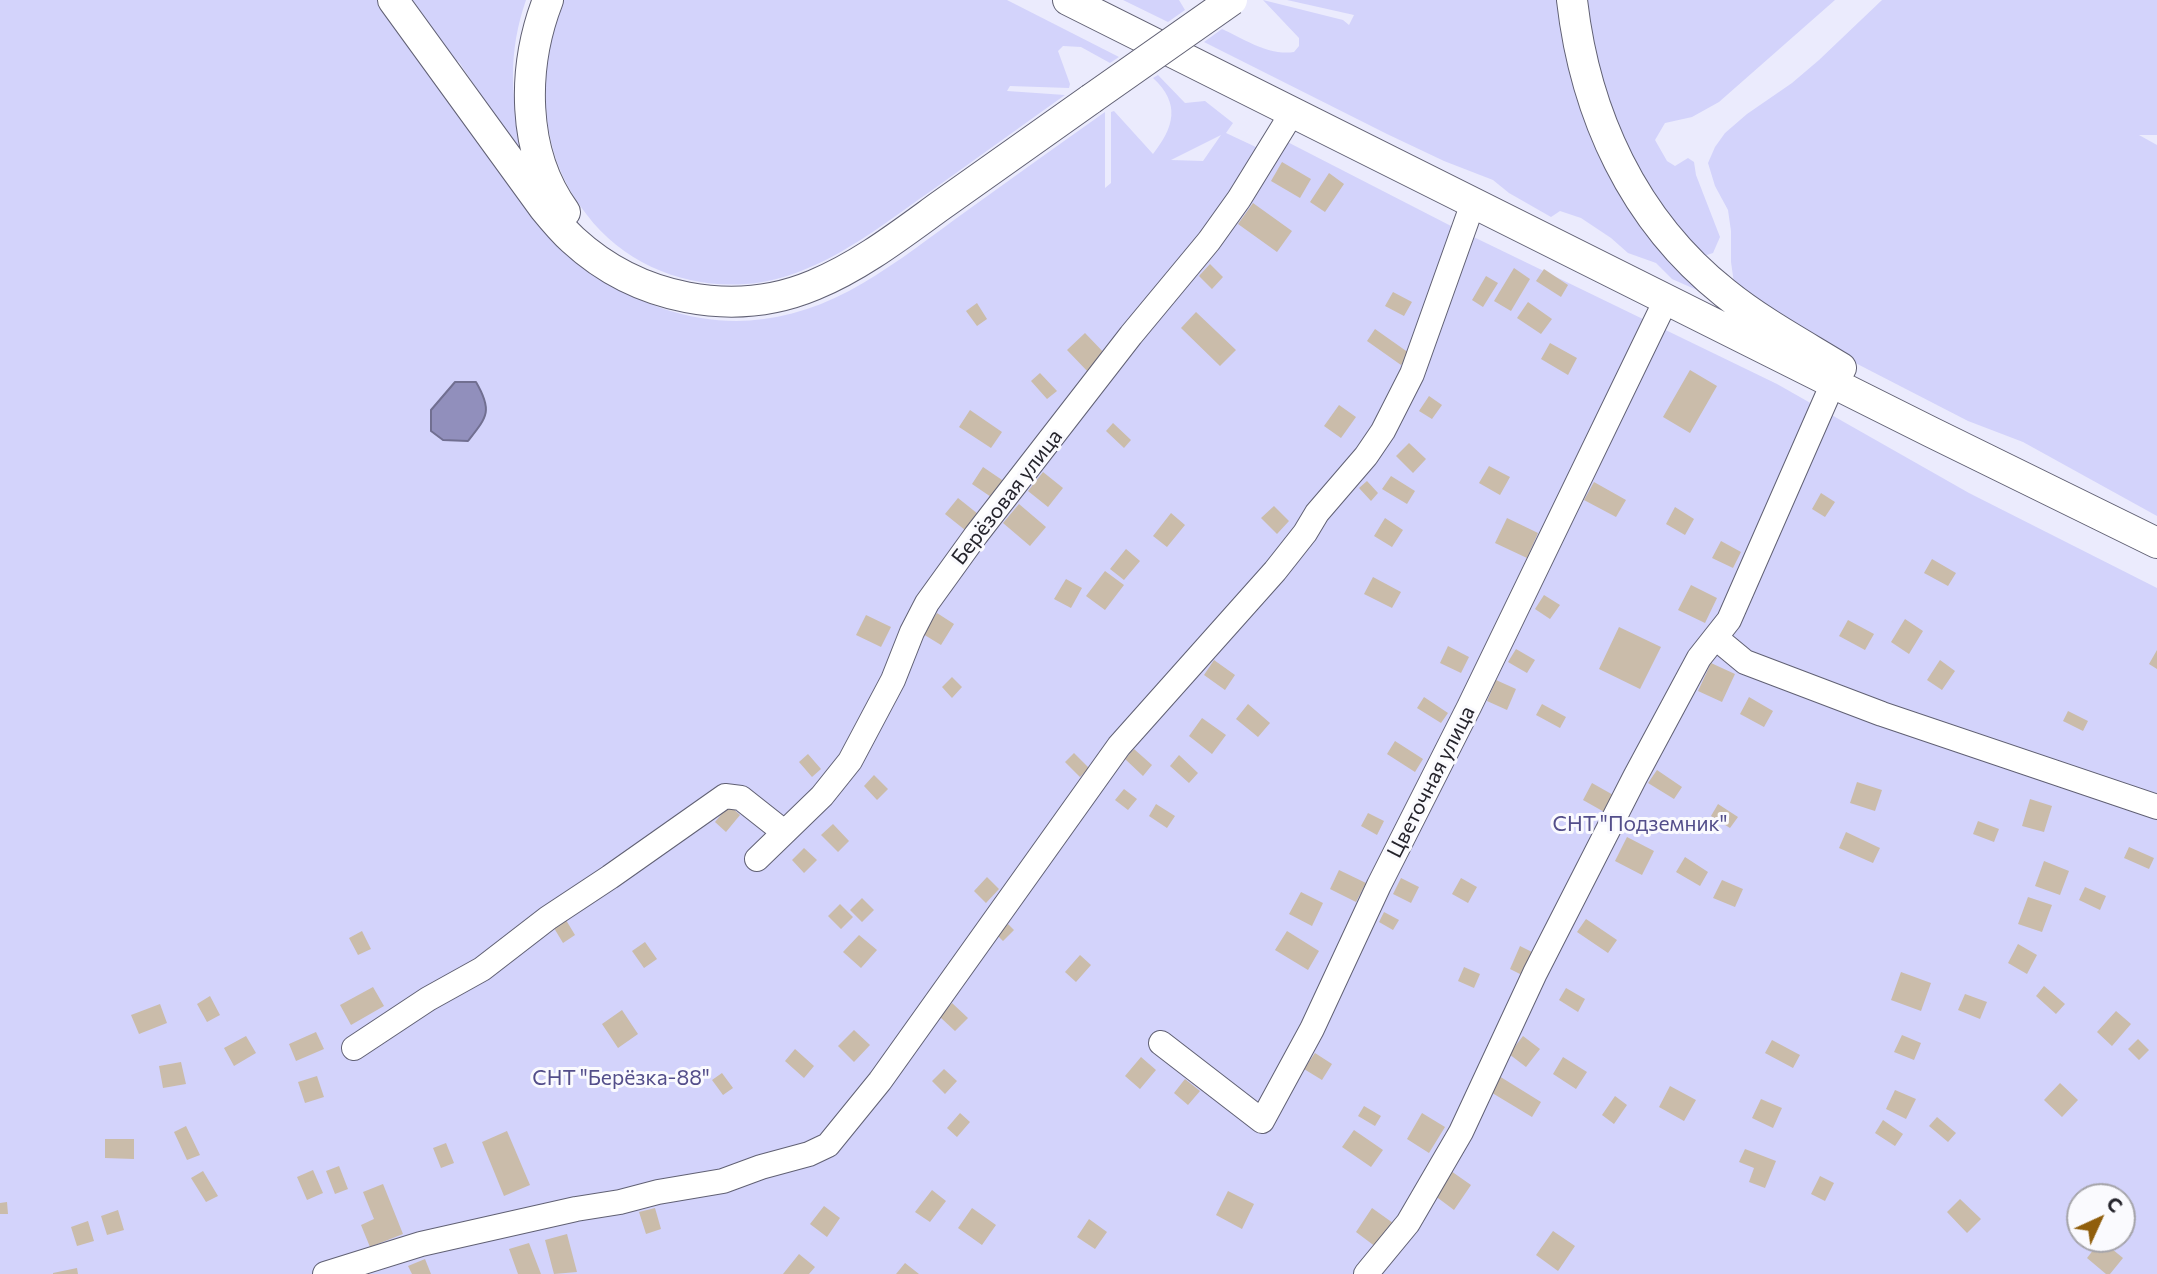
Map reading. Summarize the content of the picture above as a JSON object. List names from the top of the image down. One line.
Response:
{"streets":{"street":["Берёзовая улица","Цветочная улица"]},"parks":["СНТ \"Подземник\"","СНТ \"Берёзка-88\""],"north":"top right"}
